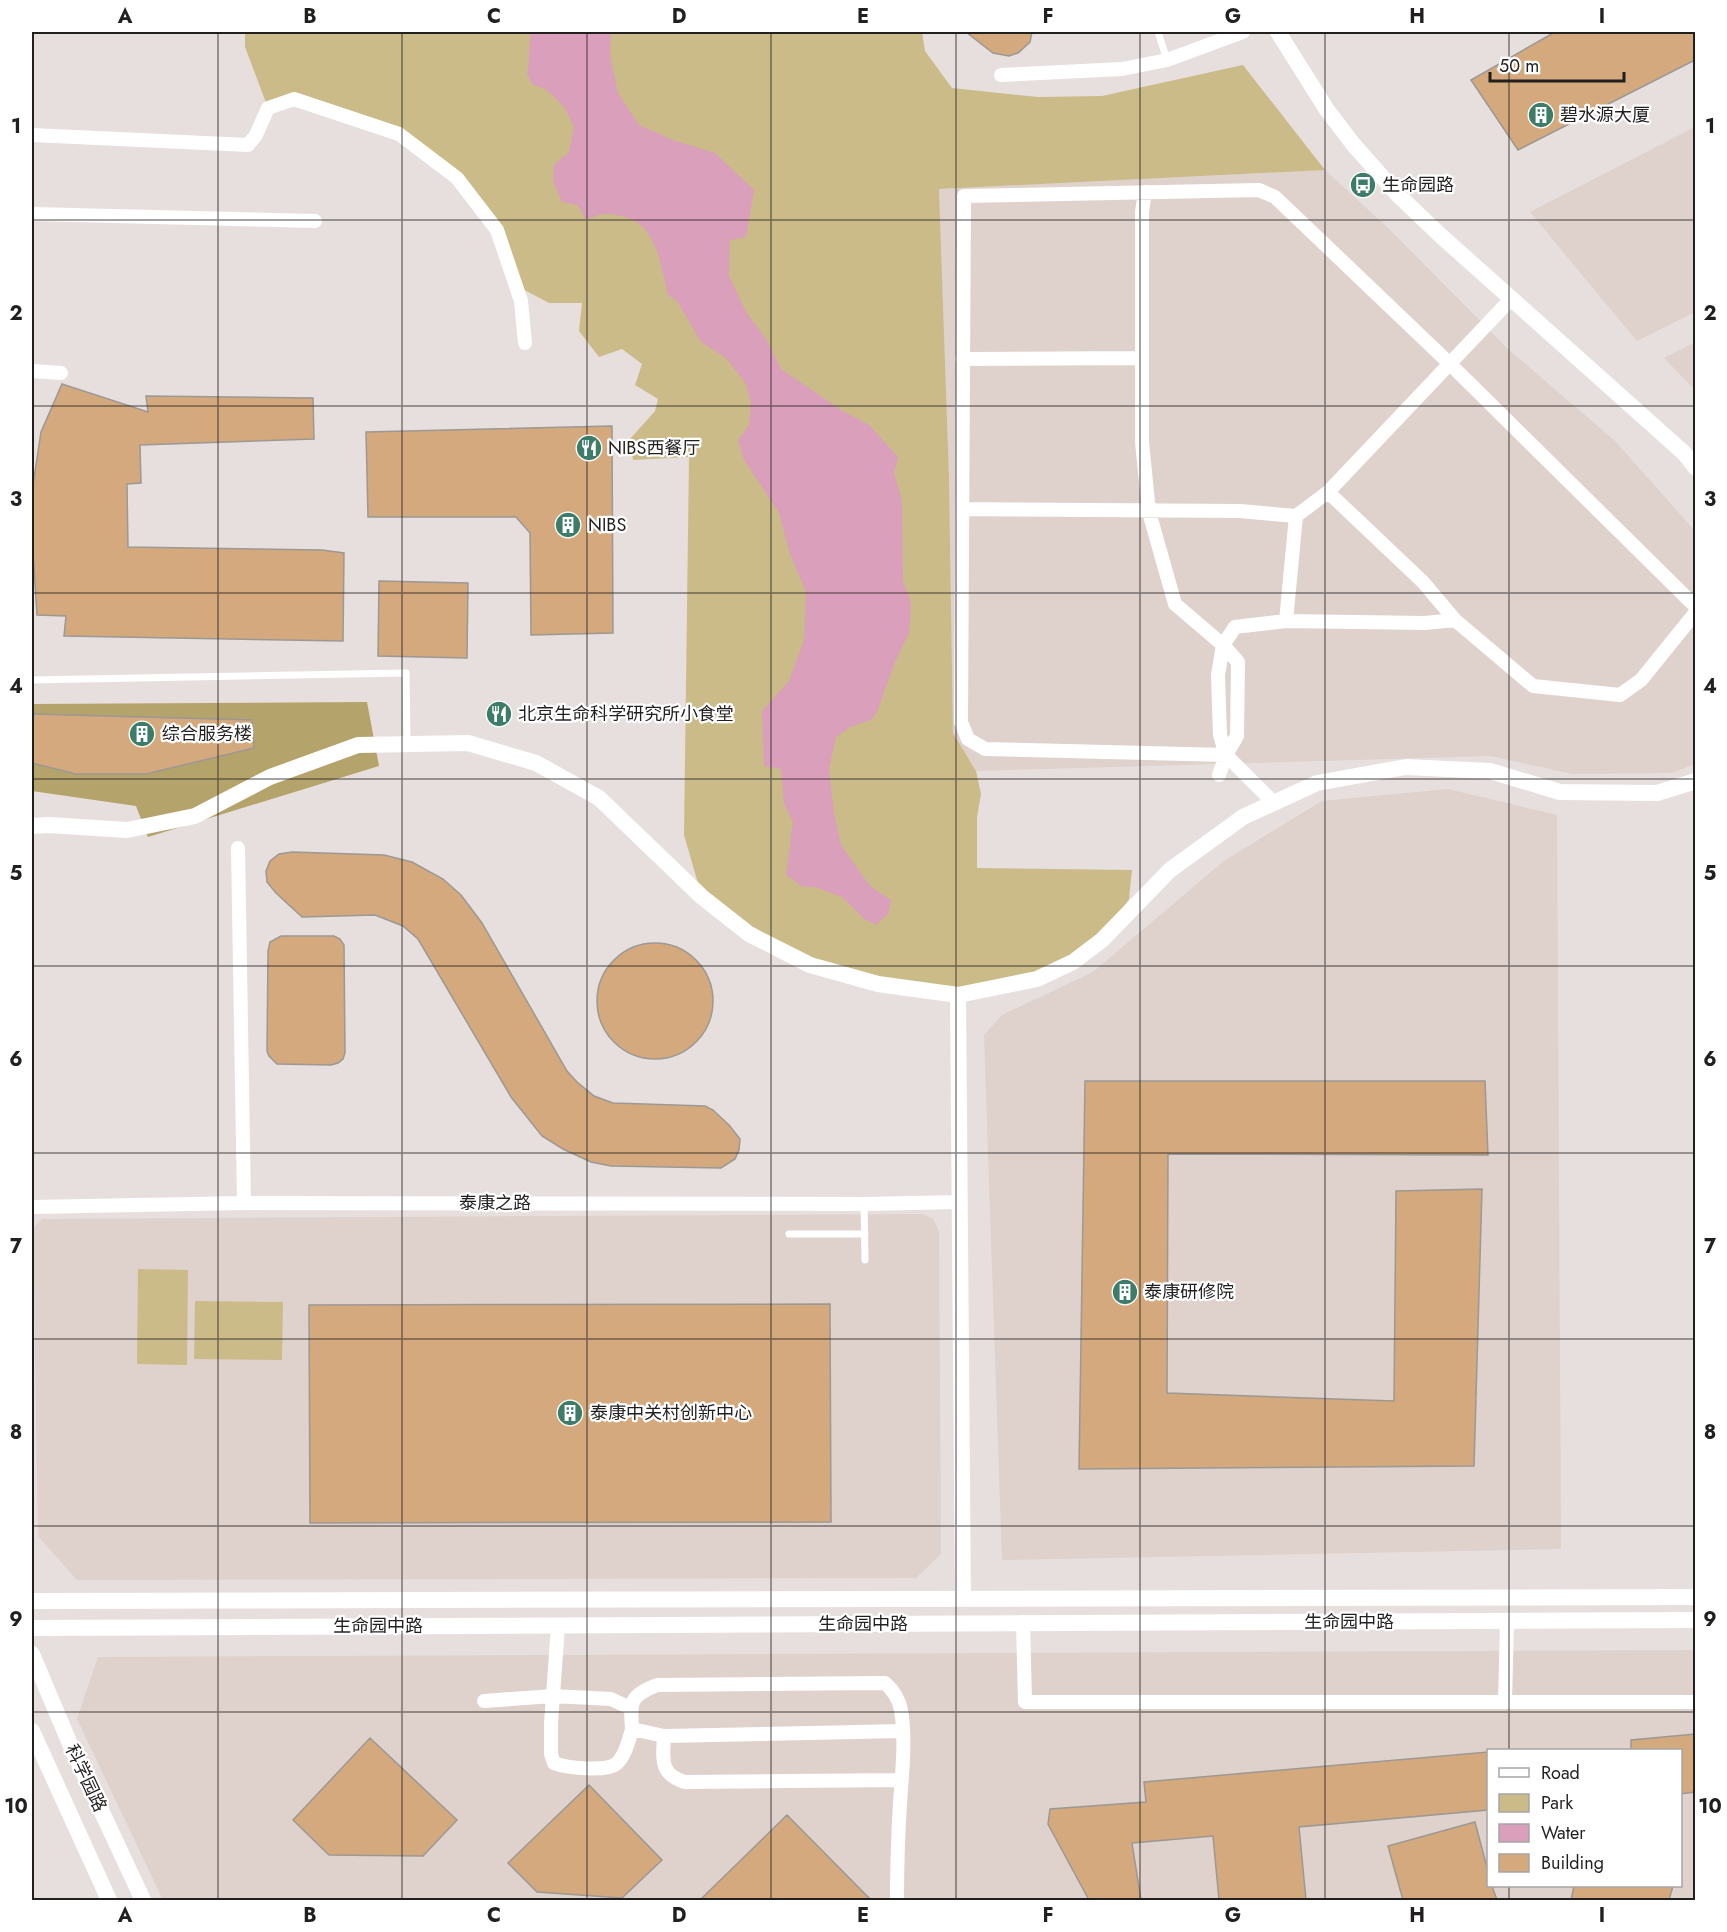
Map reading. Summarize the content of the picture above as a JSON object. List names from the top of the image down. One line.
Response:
{"streets":{"street":["泰康之路","生命园中路","科学园路"]},"places":{"building":["碧水源大厦","NIBS","综合服务楼","泰康研修院","泰康中关村创新中心"],"bus stop":["生命园路"],"restaurant":["NIBS西餐厅","北京生命科学研究所小食堂"]},"legend":["Road","Park","Water","Building"],"scale_bar":"50 m","grid":{"columns":["A","B","C","D","E","F","G","H","I"],"rows":["1","2","3","4","5","6","7","8","9","10"]}}
